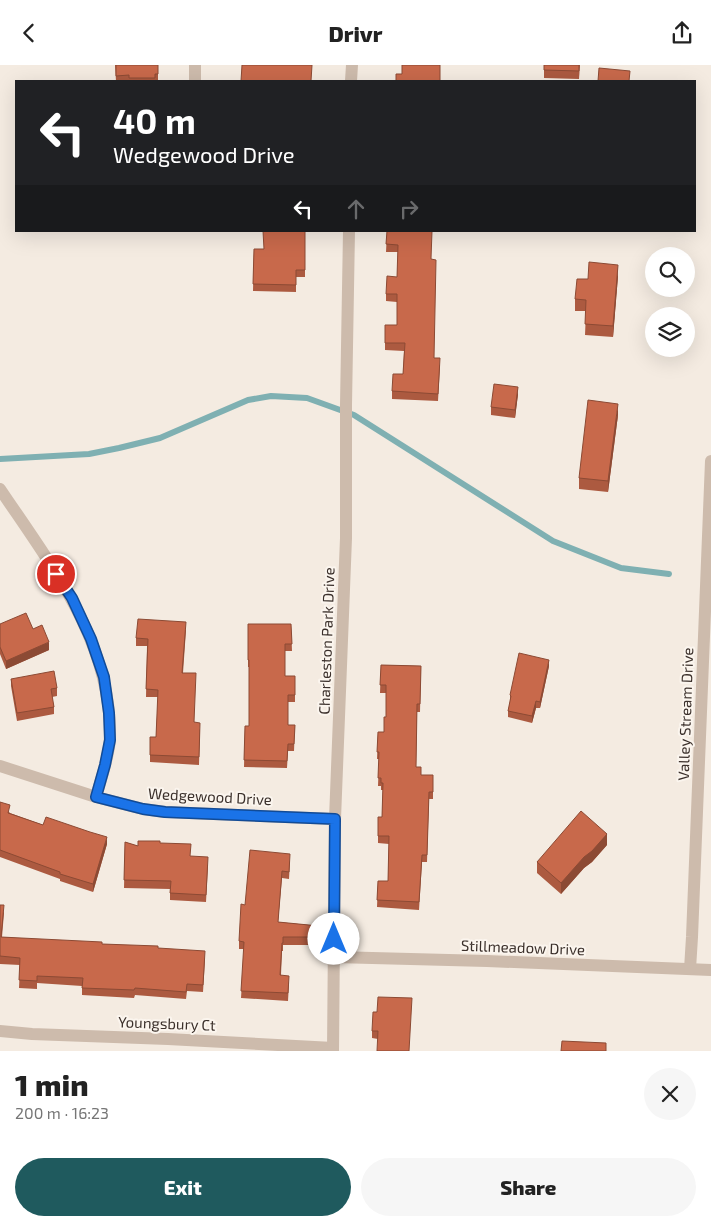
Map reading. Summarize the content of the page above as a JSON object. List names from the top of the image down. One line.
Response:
{"streets":{"street":["Charleston Park Drive","Valley Stream Drive","Wedgewood Drive","Stillmeadow Drive","Youngsbury Ct"]},"crossings":[["Charleston Park Drive","Wedgewood Drive"],["Charleston Park Drive","Stillmeadow Drive"],["Charleston Park Drive","Youngsbury Ct"],["Valley Stream Drive","Stillmeadow Drive"]],"page":{"header":"Drivr","turn":["40 m","Wedgewood Drive"],"heading":["1 min","200 m · 16:23"],"buttons":["Exit","Share"]}}
